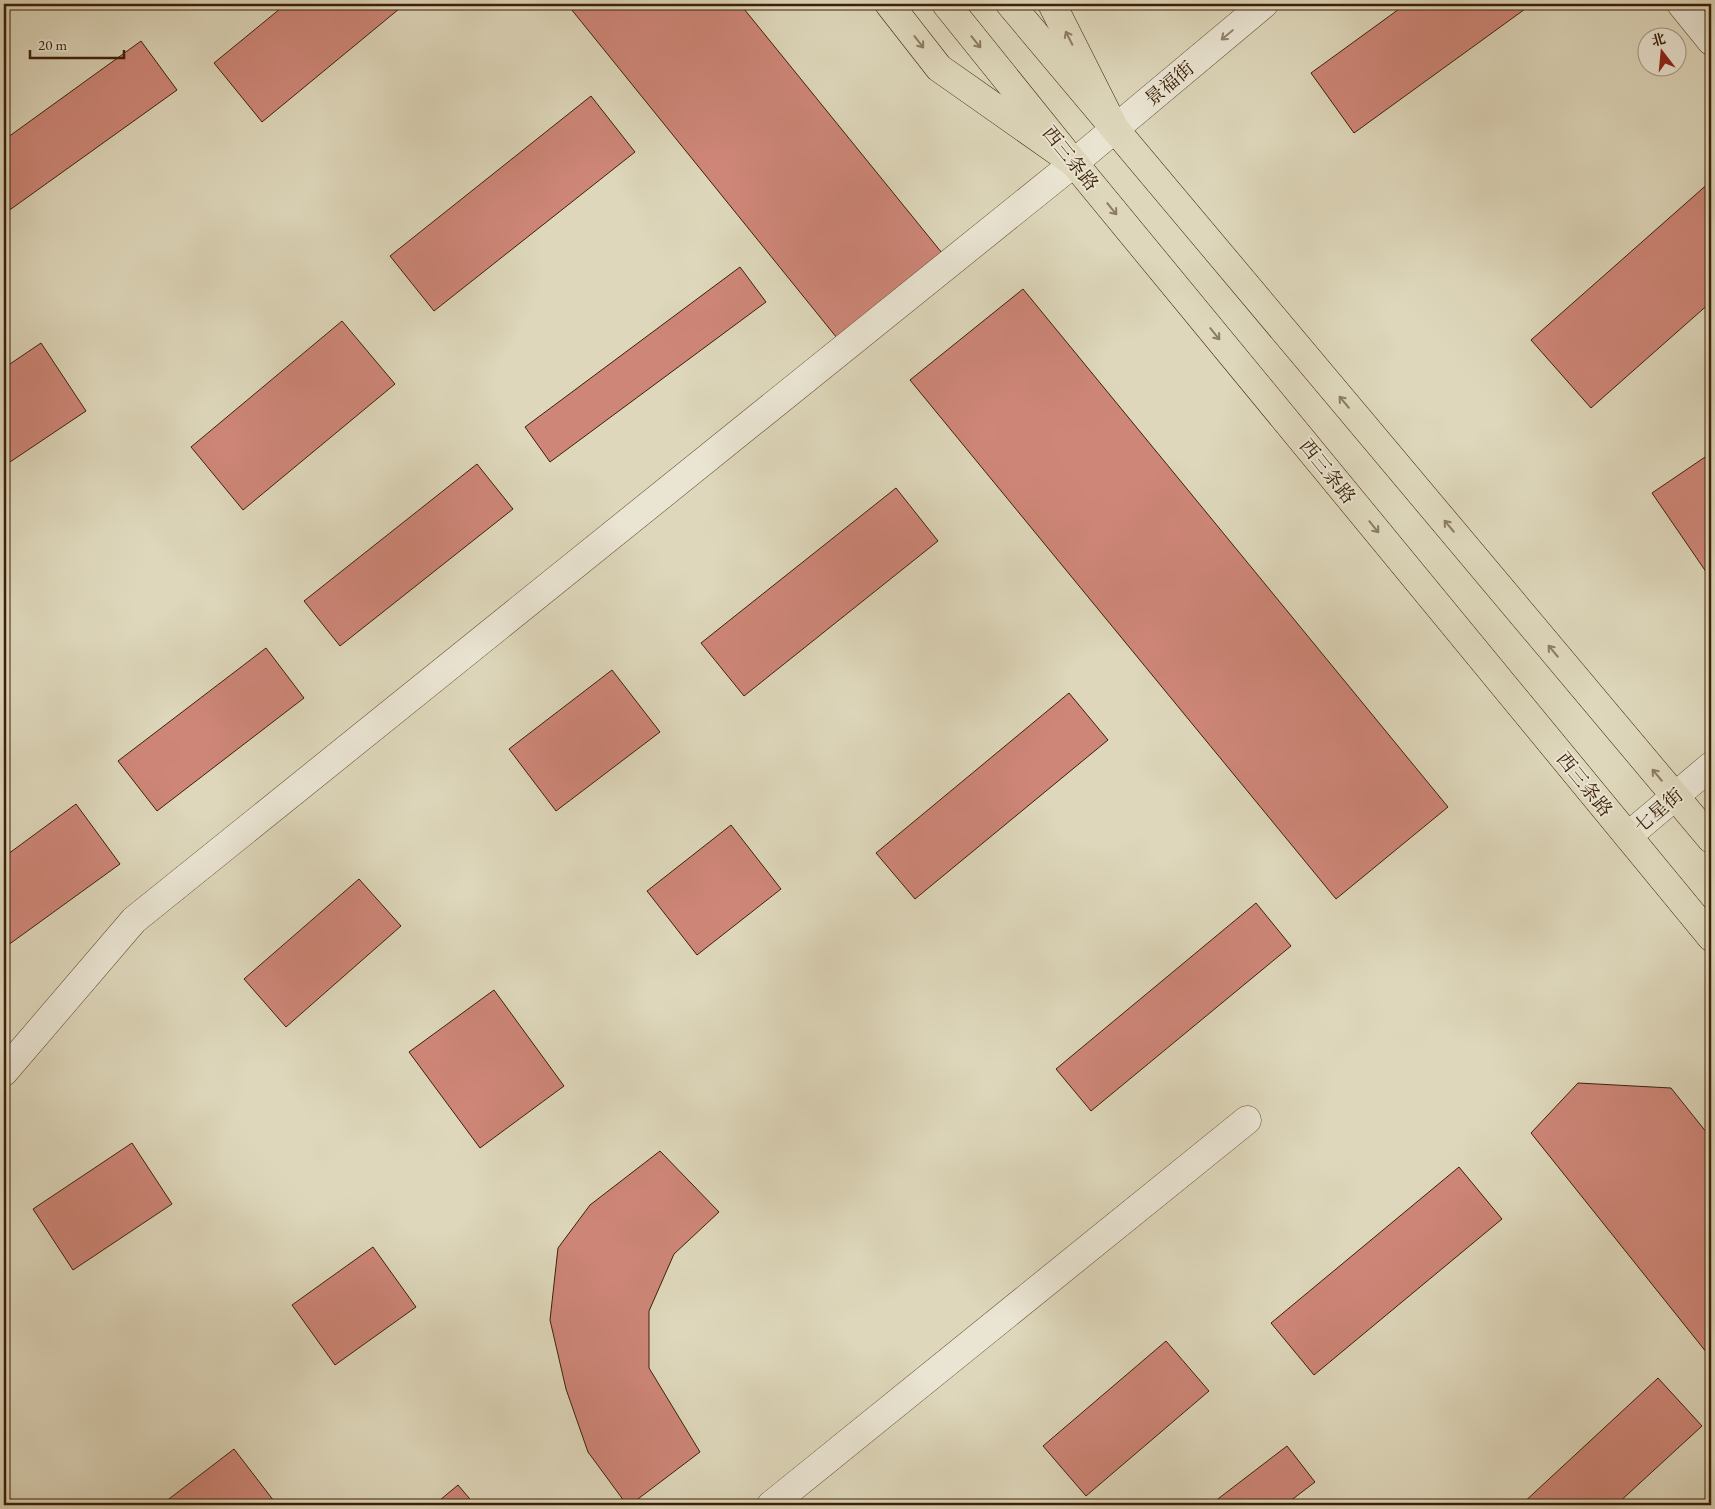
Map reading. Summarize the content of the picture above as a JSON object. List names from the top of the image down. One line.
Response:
{"streets":{"main road":["西三条路"],"street":["景福街","七星街"]},"crossings":[["景福街","西三条路"],["西三条路","七星街"]],"scale_bar":"20 m","north":"top"}
